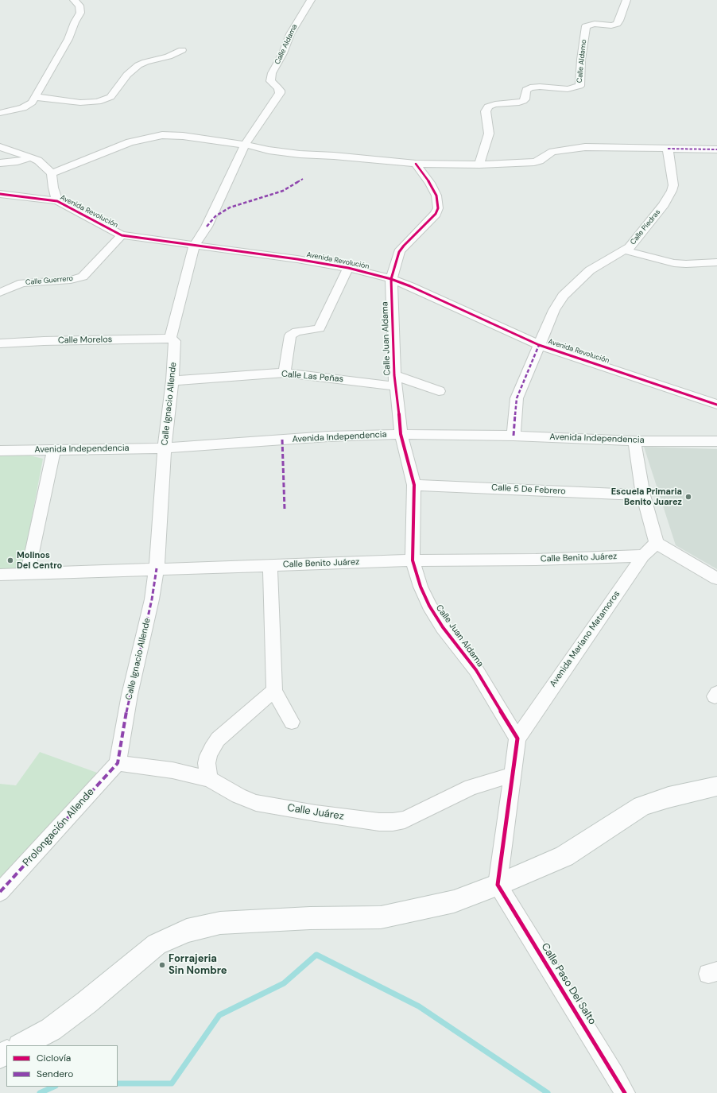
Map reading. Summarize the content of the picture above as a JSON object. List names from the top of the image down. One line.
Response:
{"streets":{"street":["Calle Aldama","Calle Aldamo","Avenida Revolución","Calle Piedras","Calle Guerrero","Calle Juan Aldama","Calle Morelos","Calle Las Peñas","Calle Ignacio Allende","Avenida Independencia","Calle 5 De Febrero","Calle Benito Juárez","Avenida Mariano Matamoros","Calle Juárez","Prolongación Allende","Calle Paso Del Salto"]},"crossings":[["Avenida Revolución","Calle Piedras"],["Avenida Revolución","Calle Guerrero"],["Avenida Revolución","Calle Juan Aldama"],["Calle Piedras","Avenida Independencia"],["Calle Juan Aldama","Calle Las Peñas"],["Calle Juan Aldama","Avenida Independencia"],["Calle Juan Aldama","Calle 5 De Febrero"],["Calle Juan Aldama","Calle Benito Juárez"],["Calle Juan Aldama","Avenida Mariano Matamoros"],["Calle Morelos","Calle Ignacio Allende"],["Calle Las Peñas","Calle Ignacio Allende"],["Calle Ignacio Allende","Avenida Independencia"],["Calle Ignacio Allende","Calle Benito Juárez"],["Calle Ignacio Allende","Calle Juárez"],["Calle Ignacio Allende","Prolongación Allende"],["Calle Benito Juárez","Avenida Mariano Matamoros"],["Calle Juárez","Prolongación Allende"]],"places":["Escuela Primaria Benito Juarez","Molinos Del Centro","Forrajeria Sin Nombre"],"legend":["Ciclovía","Sendero"]}
